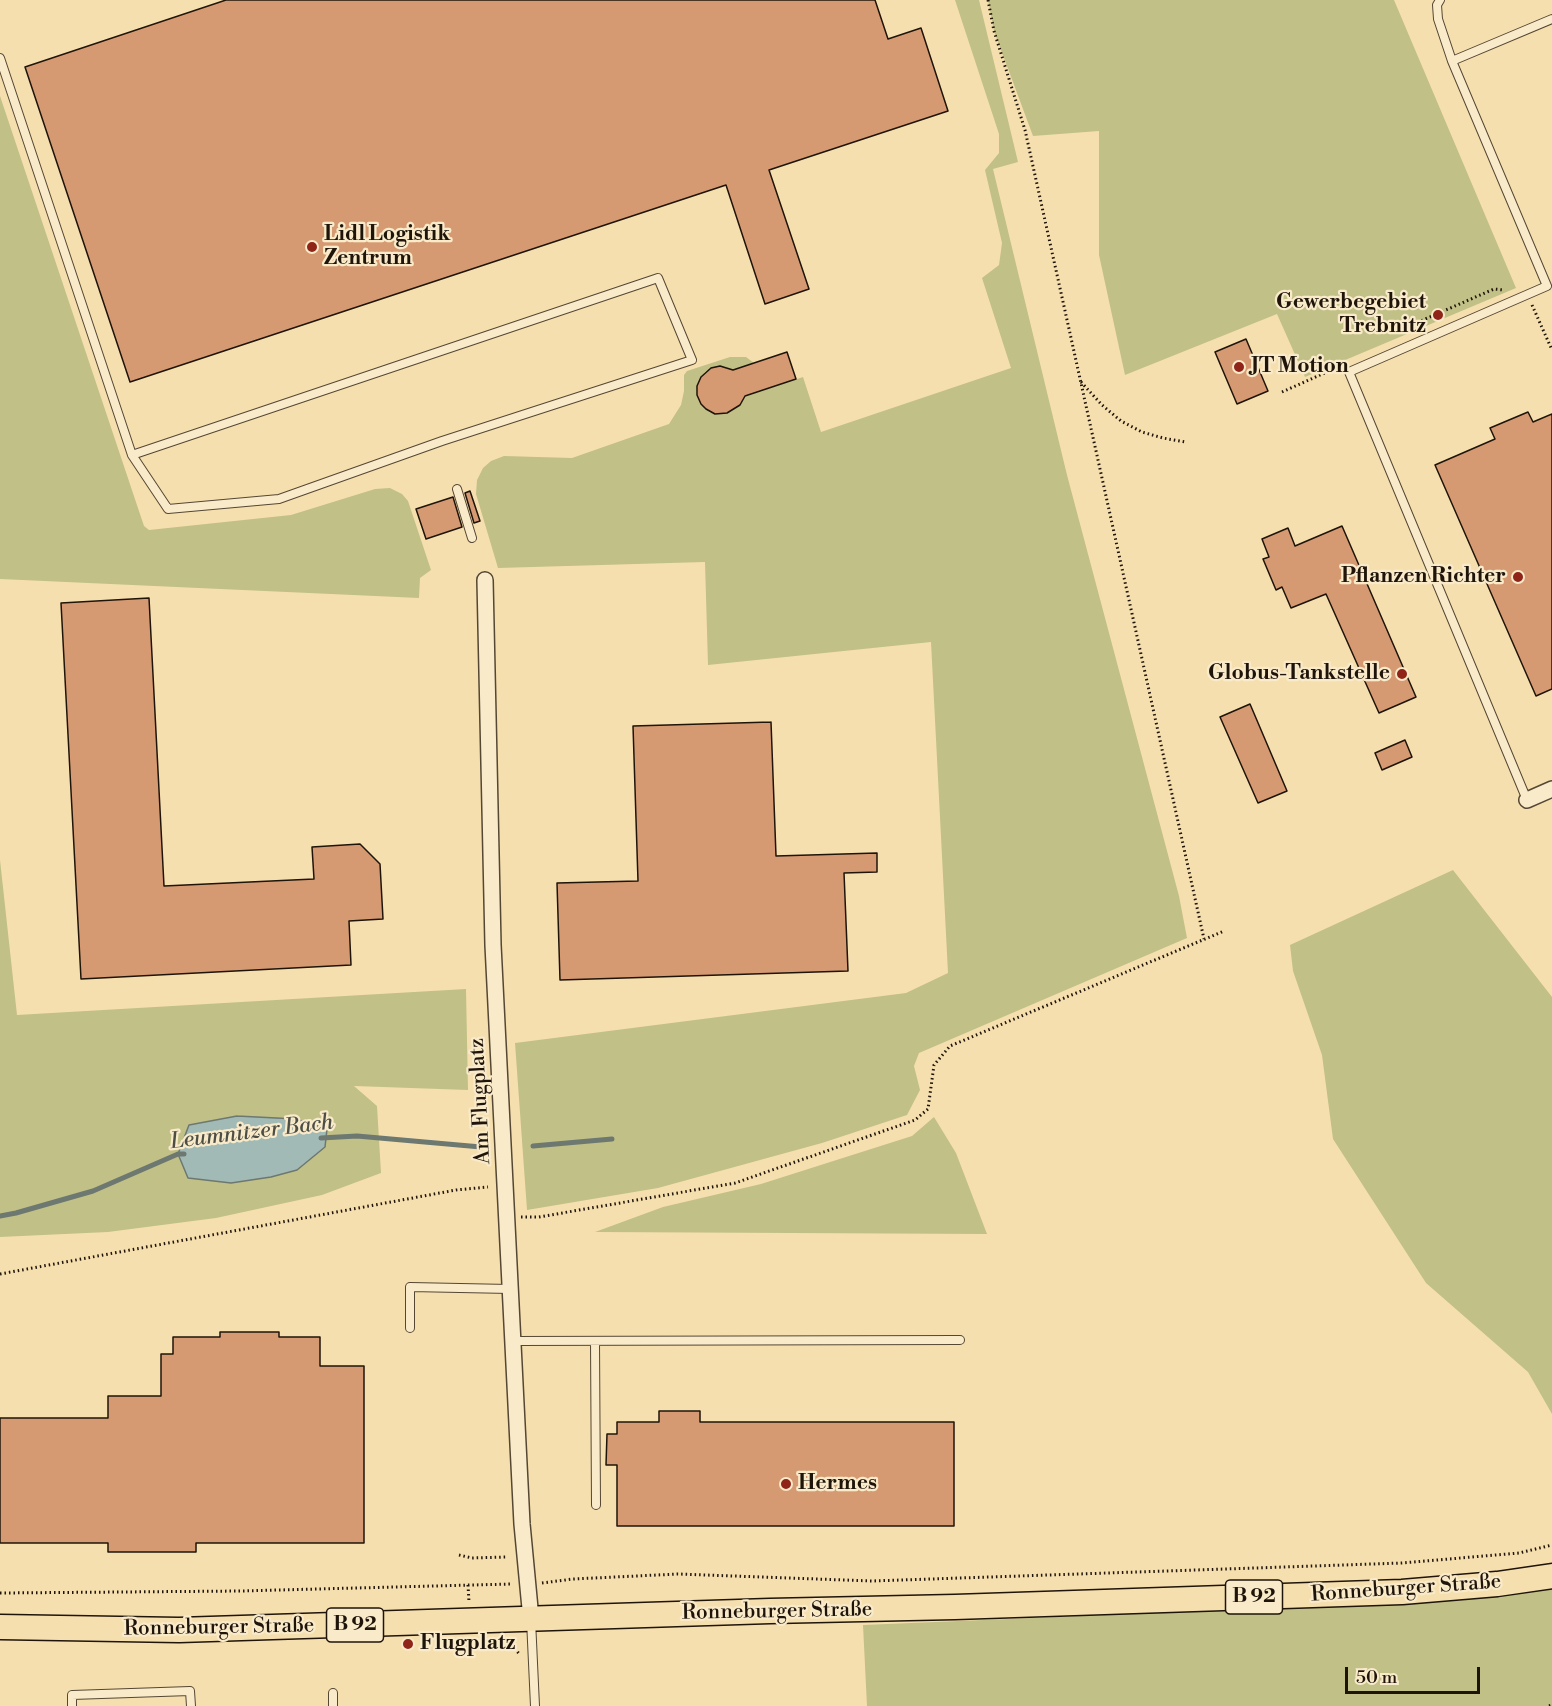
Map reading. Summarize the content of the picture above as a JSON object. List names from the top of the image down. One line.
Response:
{"streets":{"main road":["Ronneburger Straße","B 92"],"street":["Am Flugplatz"]},"crossings":[["Am Flugplatz","Ronneburger Straße"]],"water":["Leumnitzer Bach"],"places":["Lidl Logistik Zentrum","Gewerbegebiet Trebnitz","JT Motion","Pflanzen Richter","Globus-Tankstelle","Hermes","Flugplatz"],"scale_bar":"50 m"}
